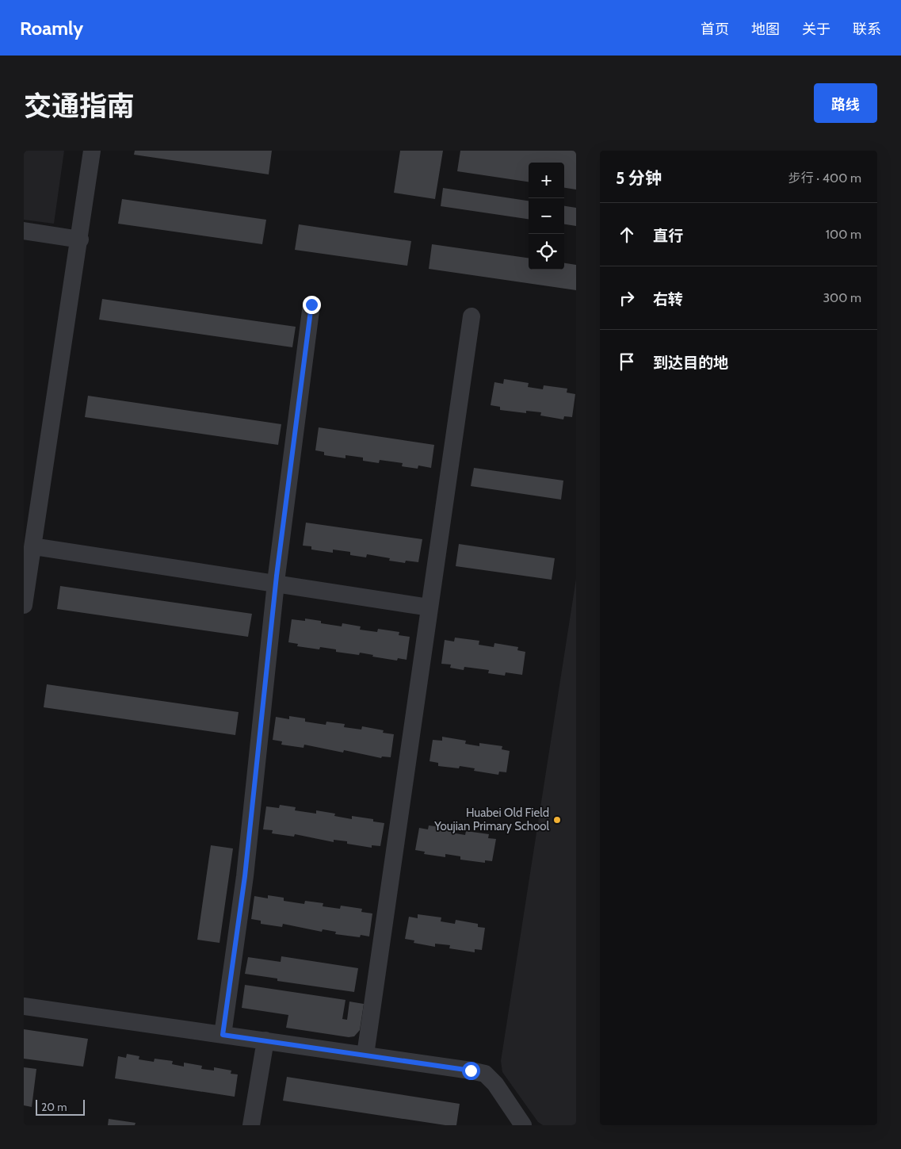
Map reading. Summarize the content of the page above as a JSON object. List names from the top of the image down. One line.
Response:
{"places":["Huabei Old Field Youjian Primary School"],"scale_bar":"20 m","page":{"header":"Roamly","nav":["首页","地图","关于","联系"],"title":"交通指南","buttons":"路线","heading":["5 分钟","步行 · 400 m"],"map_buttons":["+","−"],"list":[["直行","100 m"],["右转","300 m"],"到达目的地"],"scale":"20 m"}}
